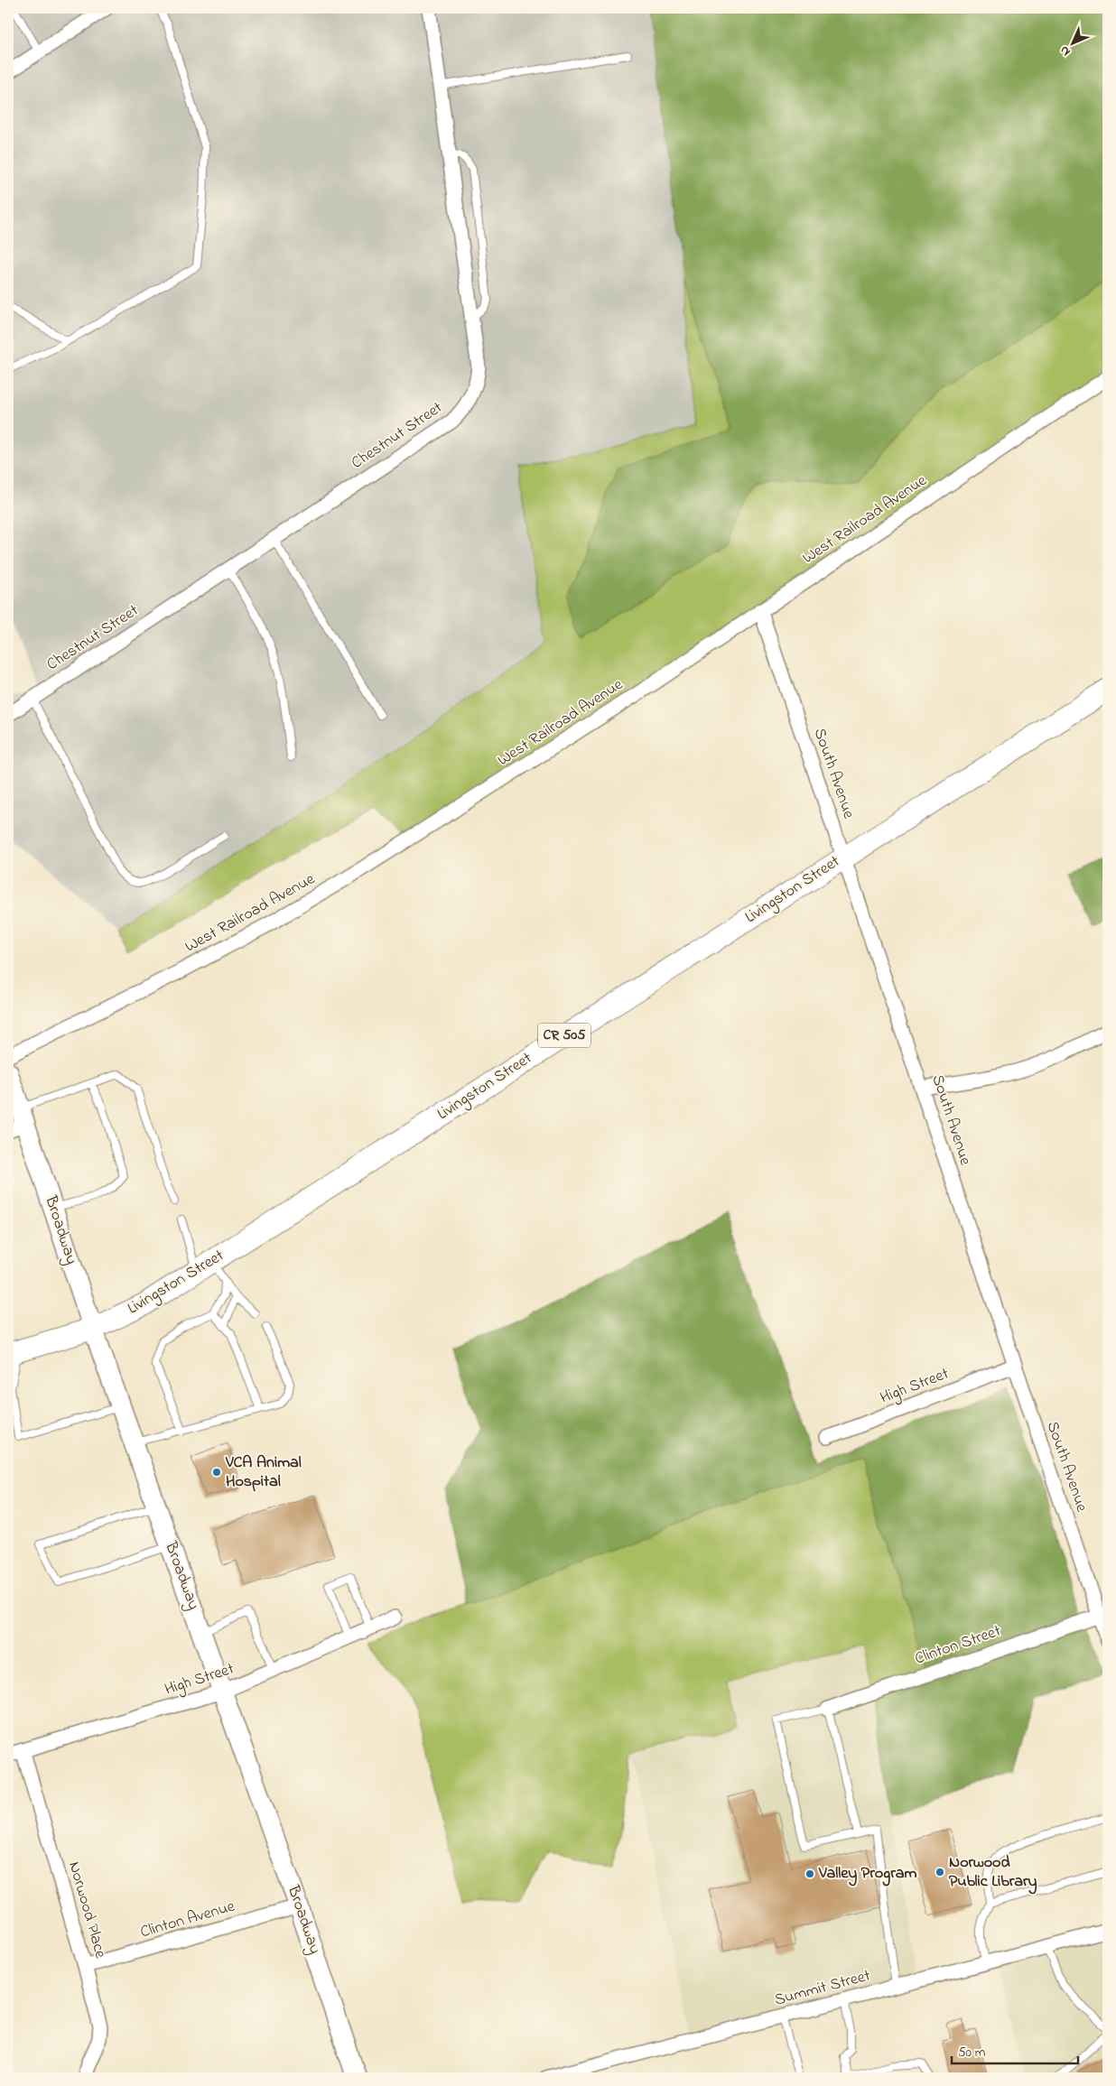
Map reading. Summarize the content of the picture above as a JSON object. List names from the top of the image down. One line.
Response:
{"streets":{"main road":["Livingston Street","CR 505"],"street":["Chestnut Street","West Railroad Avenue","South Avenue","Broadway","High Street","Clinton Street","Norwood Place","Clinton Avenue","Summit Street"]},"crossings":[["West Railroad Avenue","South Avenue"],["South Avenue","Livingston Street"],["South Avenue","High Street"],["South Avenue","Clinton Street"],["Livingston Street","Broadway"],["Broadway","High Street"],["Broadway","Clinton Avenue"],["High Street","Norwood Place"],["Norwood Place","Clinton Avenue"]],"places":["VCA Animal Hospital","Norwood Public Library","Valley Program"],"scale_bar":"50 m","north":"bottom left"}
